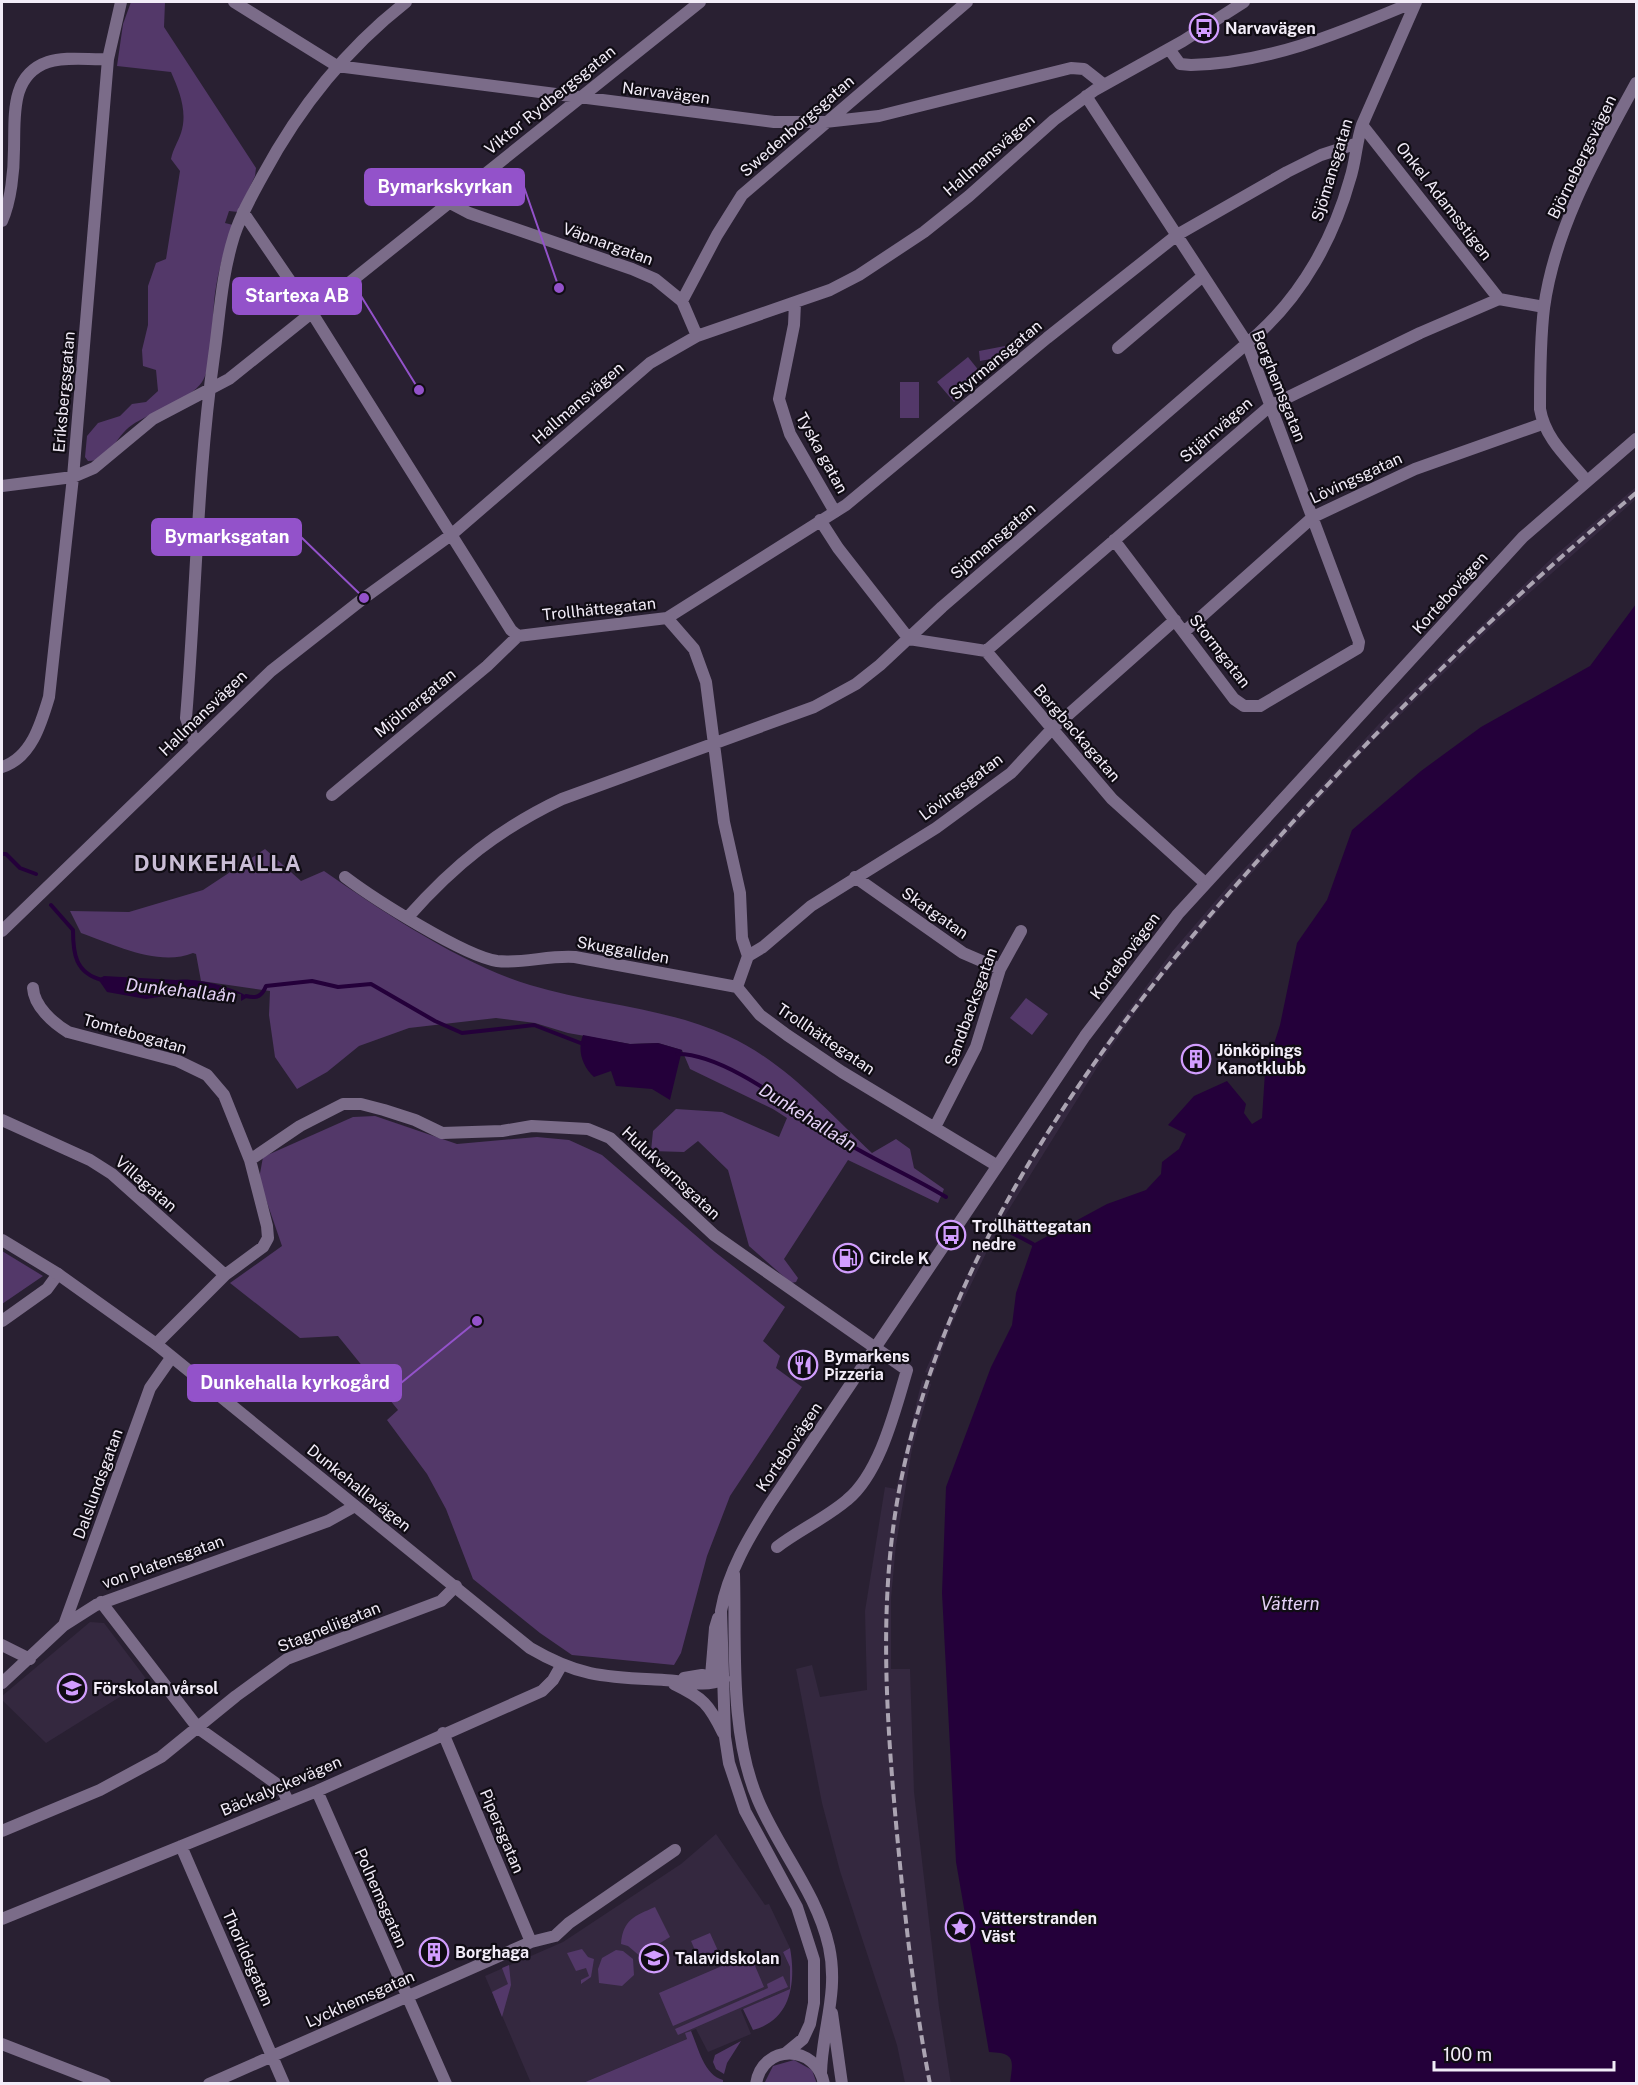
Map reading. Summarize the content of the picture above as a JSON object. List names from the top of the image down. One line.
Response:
{"streets":{"street":["Narvavägen","Viktor Rydbergsgatan","Swedenborgsgatan","Hallmansvägen","Björnebergsvägen","Sjömansgatan","Onkel Adamsstigen","Väpnargatan","Styrmansgatan","Berghemsgatan","Eriksbergsgatan","Stjärnvägen","Tyska gatan","Lövingsgatan","Kortebovägen","Trollhättegatan","Stormgatan","Mjölnargatan","Bergbackagatan","Skatgatan","Skuggaliden","Sandbacksgatan","Tomtebogatan","Hulukvarnsgatan","Villagatan","Dalslundsgatan","Dunkehallavägen","von Platensgatan","Stagneliigatan","Bäckalyckevägen","Pipersgatan","Polhemsgatan","Thorildsgatan","Lyckhemsgatan"]},"crossings":[["Narvavägen","Viktor Rydbergsgatan"],["Narvavägen","Swedenborgsgatan"],["Narvavägen","Hallmansvägen"],["Viktor Rydbergsgatan","Väpnargatan"],["Viktor Rydbergsgatan","Eriksbergsgatan"],["Swedenborgsgatan","Väpnargatan"],["Hallmansvägen","Berghemsgatan"],["Hallmansvägen","Tyska gatan"],["Björnebergsvägen","Lövingsgatan"],["Sjömansgatan","Onkel Adamsstigen"],["Sjömansgatan","Styrmansgatan"],["Sjömansgatan","Berghemsgatan"],["Sjömansgatan","Trollhättegatan"],["Sjömansgatan","Skuggaliden"],["Onkel Adamsstigen","Stjärnvägen"],["Styrmansgatan","Berghemsgatan"],["Styrmansgatan","Tyska gatan"],["Styrmansgatan","Trollhättegatan"],["Berghemsgatan","Stjärnvägen"],["Berghemsgatan","Lövingsgatan"],["Berghemsgatan","Stormgatan"],["Stjärnvägen","Stormgatan"],["Stjärnvägen","Bergbackagatan"],["Lövingsgatan","Trollhättegatan"],["Lövingsgatan","Stormgatan"],["Lövingsgatan","Bergbackagatan"],["Lövingsgatan","Skatgatan"],["Kortebovägen","Trollhättegatan"],["Kortebovägen","Bergbackagatan"],["Kortebovägen","Hulukvarnsgatan"],["Kortebovägen","Dunkehallavägen"],["Trollhättegatan","Mjölnargatan"],["Trollhättegatan","Skuggaliden"],["Trollhättegatan","Sandbacksgatan"],["Skatgatan","Sandbacksgatan"],["Tomtebogatan","Hulukvarnsgatan"],["Tomtebogatan","Villagatan"],["Tomtebogatan","Dunkehallavägen"],["Dalslundsgatan","Dunkehallavägen"],["Dalslundsgatan","von Platensgatan"],["Dunkehallavägen","von Platensgatan"],["Dunkehallavägen","Stagneliigatan"],["Dunkehallavägen","Bäckalyckevägen"],["Bäckalyckevägen","Pipersgatan"],["Bäckalyckevägen","Polhemsgatan"],["Bäckalyckevägen","Thorildsgatan"],["Pipersgatan","Lyckhemsgatan"],["Polhemsgatan","Lyckhemsgatan"],["Thorildsgatan","Lyckhemsgatan"]],"districts":["DUNKEHALLA"],"water":["Dunkehallaån","Vättern"],"places":{"bus stop":["Narvavägen","Trollhättegatan nedre"],"other":["Bymarkskyrkan","Startexa AB","Bymarksgatan","Dunkehalla kyrkogård"],"building":["Jönköpings Kanotklubb","Borghaga"],"fuel station":["Circle K"],"restaurant":["Bymarkens Pizzeria"],"school or university":["Förskolan vårsol","Talavidskolan"],"place":["Vätterstranden Väst"]},"scale_bar":"100 m"}
